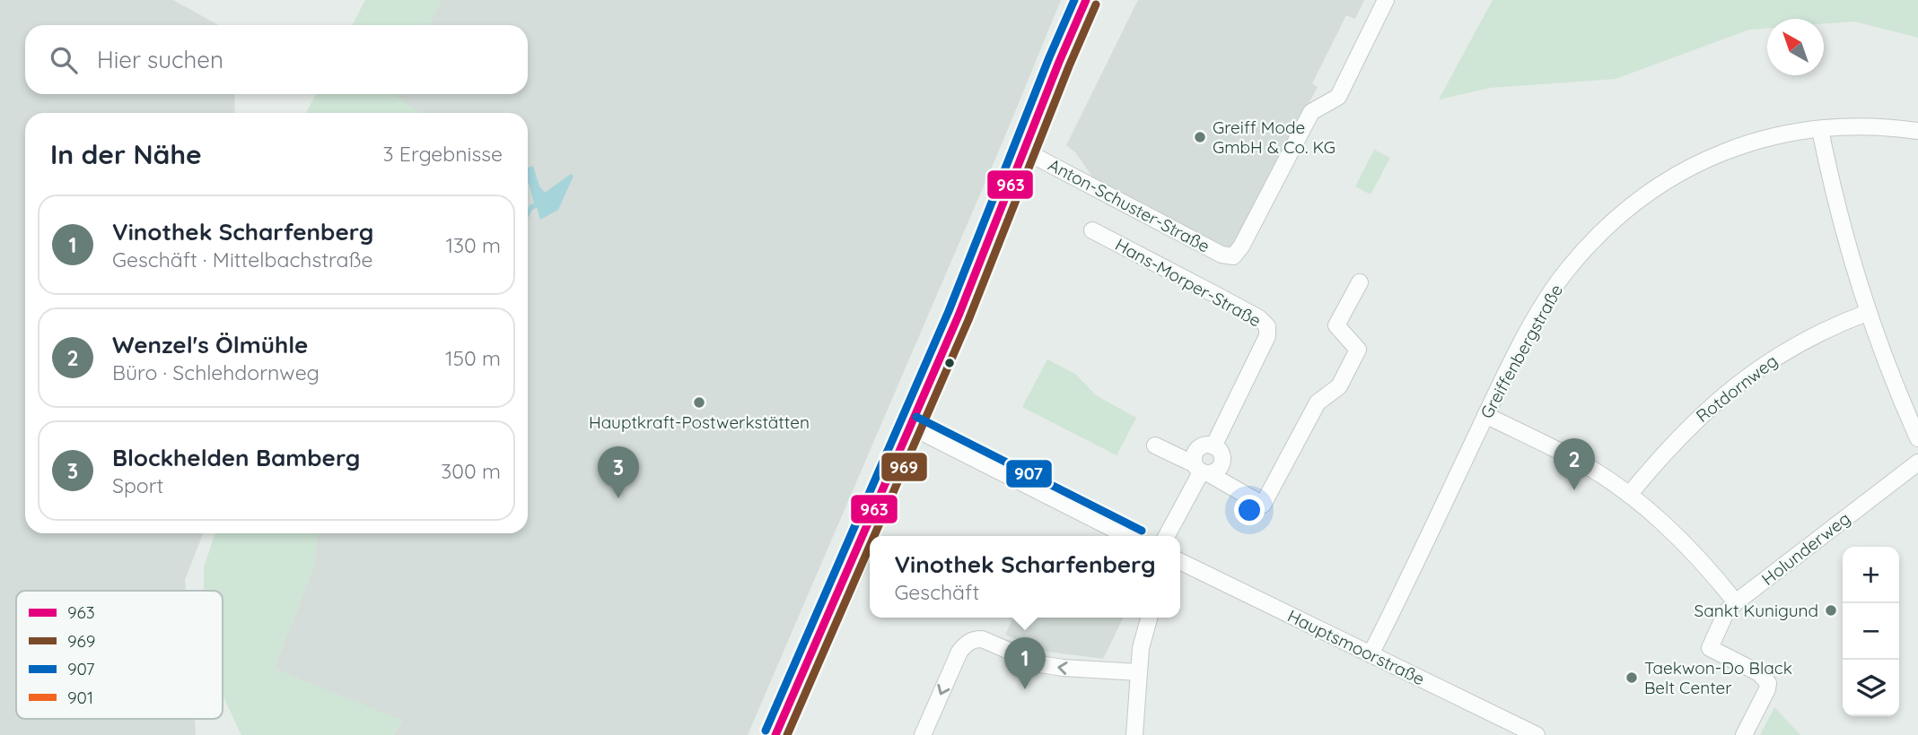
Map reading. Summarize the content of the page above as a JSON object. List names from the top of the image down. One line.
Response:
{"streets":{"street":["Anton-Schuster-Straße","Hans-Morper-Straße","Greiffenbergstraße","Rotdornweg","Holunderweg","Hauptsmoorstraße"]},"crossings":[["Greiffenbergstraße","Hauptsmoorstraße"]],"places":["Greiff Mode GmbH & Co. KG","Hauptkraft-Postwerkstätten","Sankt Kunigund","Taekwon-Do Black Belt Center"],"lines":["transit line 963","transit line 907","transit line 969"],"legend":["963","969","907","901"],"north":"top left","page":{"search":"Hier suchen","heading":["In der Nähe","3 Ergebnisse"],"list":[{"mark":"1","name":"Vinothek Scharfenberg","note":"Geschäft · Mittelbachstraße","value":"130 m"},{"mark":"2","name":"Wenzel's Ölmühle","note":"Büro · Schlehdornweg","value":"150 m"},{"mark":"3","name":"Blockhelden Bamberg","note":"Sport","value":"300 m"}],"pins":["2","3","1"],"popup":["Vinothek Scharfenberg","Geschäft"],"map_buttons":["+","−"]}}
